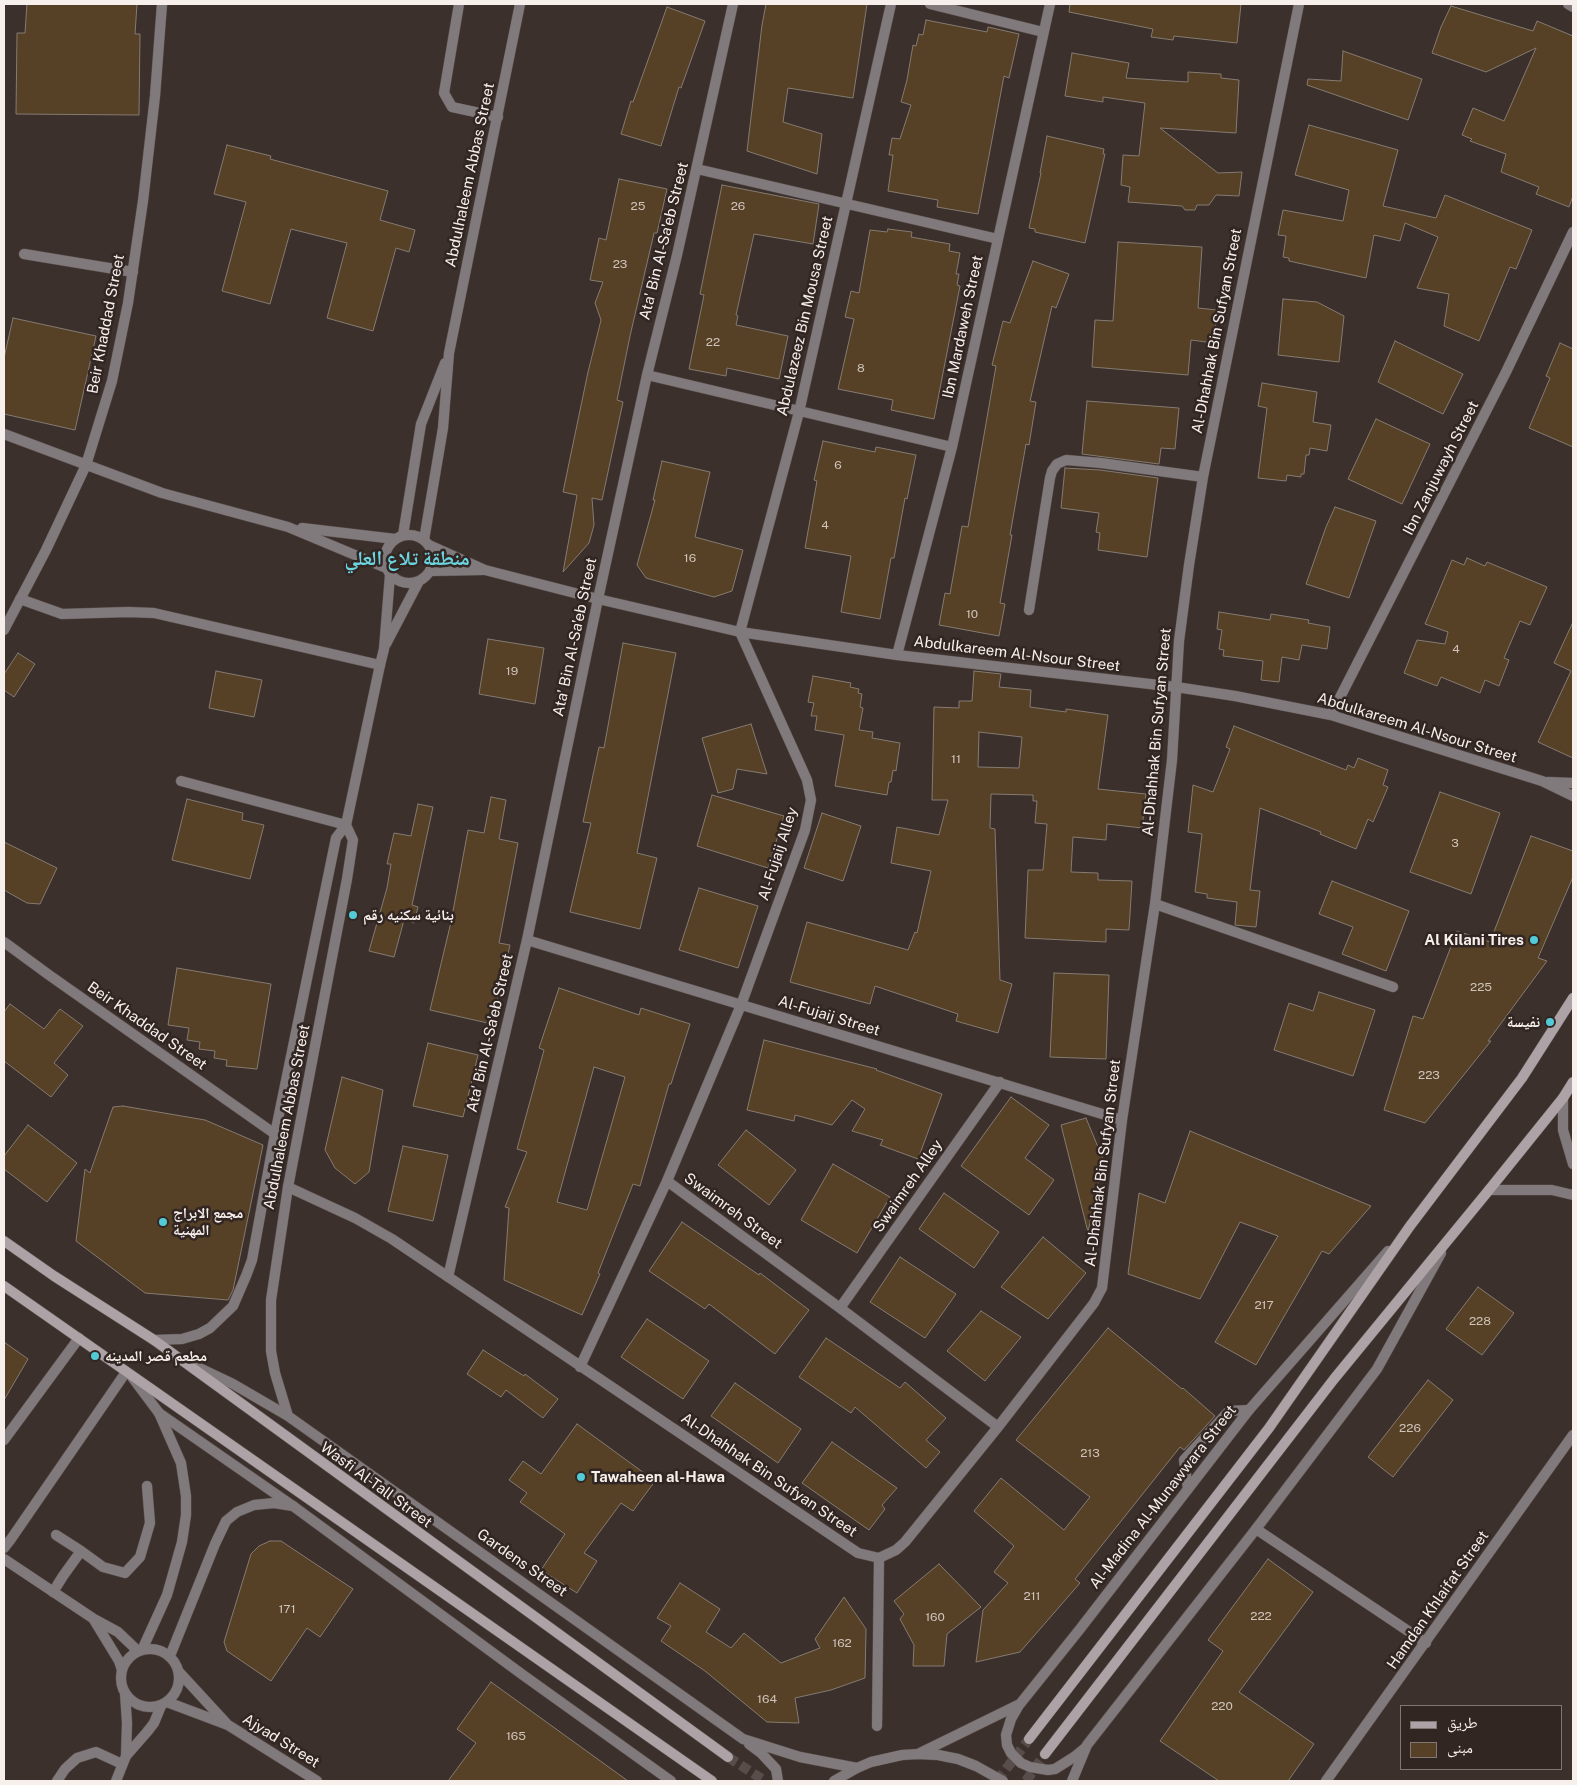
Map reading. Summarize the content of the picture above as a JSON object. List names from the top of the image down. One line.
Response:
{"streets":{"main road":["Wasfi Al-Tall Street","Al-Madina Al-Munawwara Street"],"street":["Abdulhaleem Abbas Street","Ata' Bin Al-Sa'eb Street","Abdulazeez Bin Mousa Street","Beir Khaddad Street","Ibn Mardaweh Street","Al-Dhahhak Bin Sufyan Street","Ibn Zanjuwayh Street","Abdulkareem Al-Nsour Street","Al-Fujaij Alley","Al-Fujaij Street","Swaimreh Alley","Swaimreh Street","Gardens Street","Hamdan Khlaifat Street","Ajyad Street"]},"crossings":[["Abdulhaleem Abbas Street","Beir Khaddad Street"],["Abdulhaleem Abbas Street","Al-Dhahhak Bin Sufyan Street"],["Abdulhaleem Abbas Street","Abdulkareem Al-Nsour Street"],["Abdulhaleem Abbas Street","Wasfi Al-Tall Street"],["Abdulhaleem Abbas Street","Gardens Street"],["Ata' Bin Al-Sa'eb Street","Al-Dhahhak Bin Sufyan Street"],["Ata' Bin Al-Sa'eb Street","Abdulkareem Al-Nsour Street"],["Ata' Bin Al-Sa'eb Street","Al-Fujaij Street"],["Abdulazeez Bin Mousa Street","Abdulkareem Al-Nsour Street"],["Abdulazeez Bin Mousa Street","Al-Fujaij Alley"],["Ibn Mardaweh Street","Abdulkareem Al-Nsour Street"],["Al-Dhahhak Bin Sufyan Street","Abdulkareem Al-Nsour Street"],["Al-Dhahhak Bin Sufyan Street","Al-Fujaij Street"],["Al-Dhahhak Bin Sufyan Street","Swaimreh Street"],["Ibn Zanjuwayh Street","Abdulkareem Al-Nsour Street"],["Abdulkareem Al-Nsour Street","Al-Fujaij Alley"],["Al-Fujaij Alley","Al-Fujaij Street"],["Al-Fujaij Alley","Swaimreh Street"],["Al-Fujaij Street","Swaimreh Alley"],["Al-Fujaij Street","Swaimreh Street"],["Swaimreh Alley","Swaimreh Street"],["Wasfi Al-Tall Street","Gardens Street"]],"districts":["منطقة تلاع العلي"],"places":["بنائية سكنيه رقم","Al Kilani Tires","نفيسة","مجمع الابراج المهنية","مطعم قصر المدينه","Tawaheen al-Hawa"],"house_numbers":["25","26","23","22","8","6","4","16","10","4","19","11","3","225","223","217","228","226","213","211","171","222","160","162","164","220","165"],"legend":["طريق","مبنى"]}
